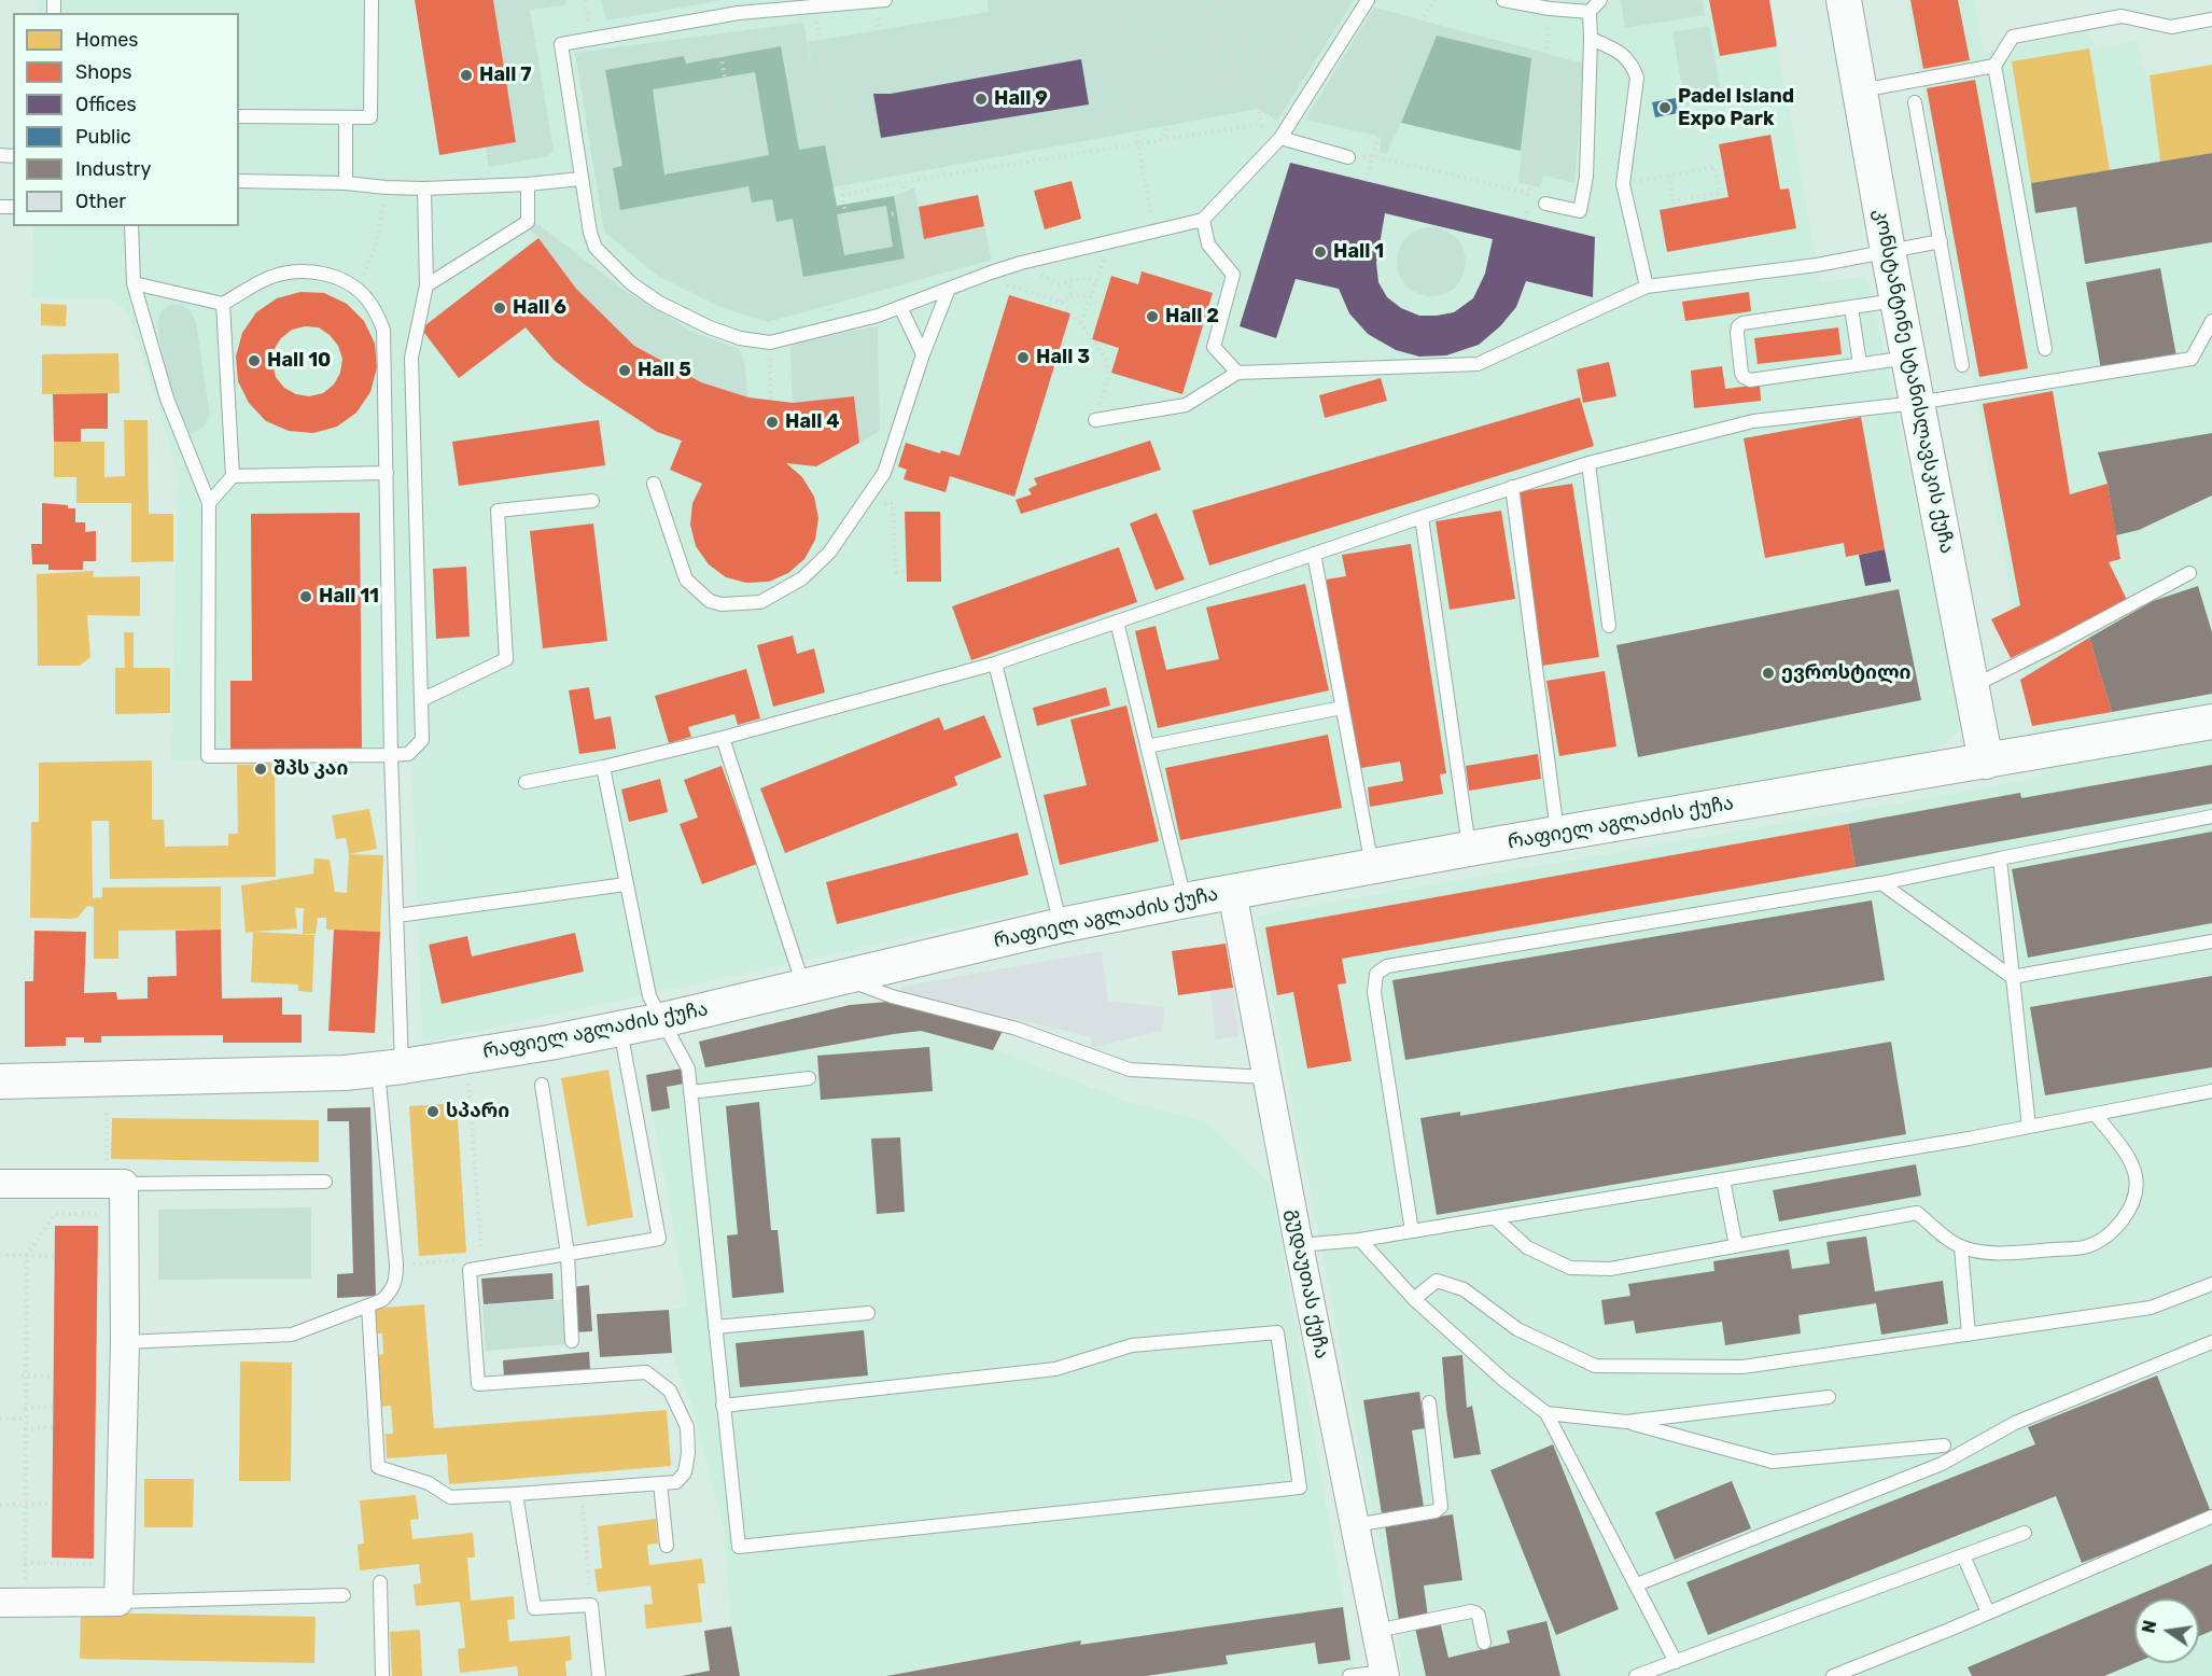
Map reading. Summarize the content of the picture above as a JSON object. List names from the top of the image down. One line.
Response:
{"streets":{"street":["კონსტანტინე სტანისლავსკის ქუჩა","რაფიელ აგლაძის ქუჩა","გუდაუთას ქუჩა"]},"crossings":[["კონსტანტინე სტანისლავსკის ქუჩა","რაფიელ აგლაძის ქუჩა"],["რაფიელ აგლაძის ქუჩა","გუდაუთას ქუჩა"]],"places":["Hall 7","Hall 9","Padel Island Expo Park","Hall 1","Hall 6","Hall 2","Hall 3","Hall 10","Hall 5","Hall 4","Hall 11","ევროსტილი","შპს კაი","სპარი"],"legend":["Homes","Shops","Offices","Public","Industry","Other"],"north":"left"}
